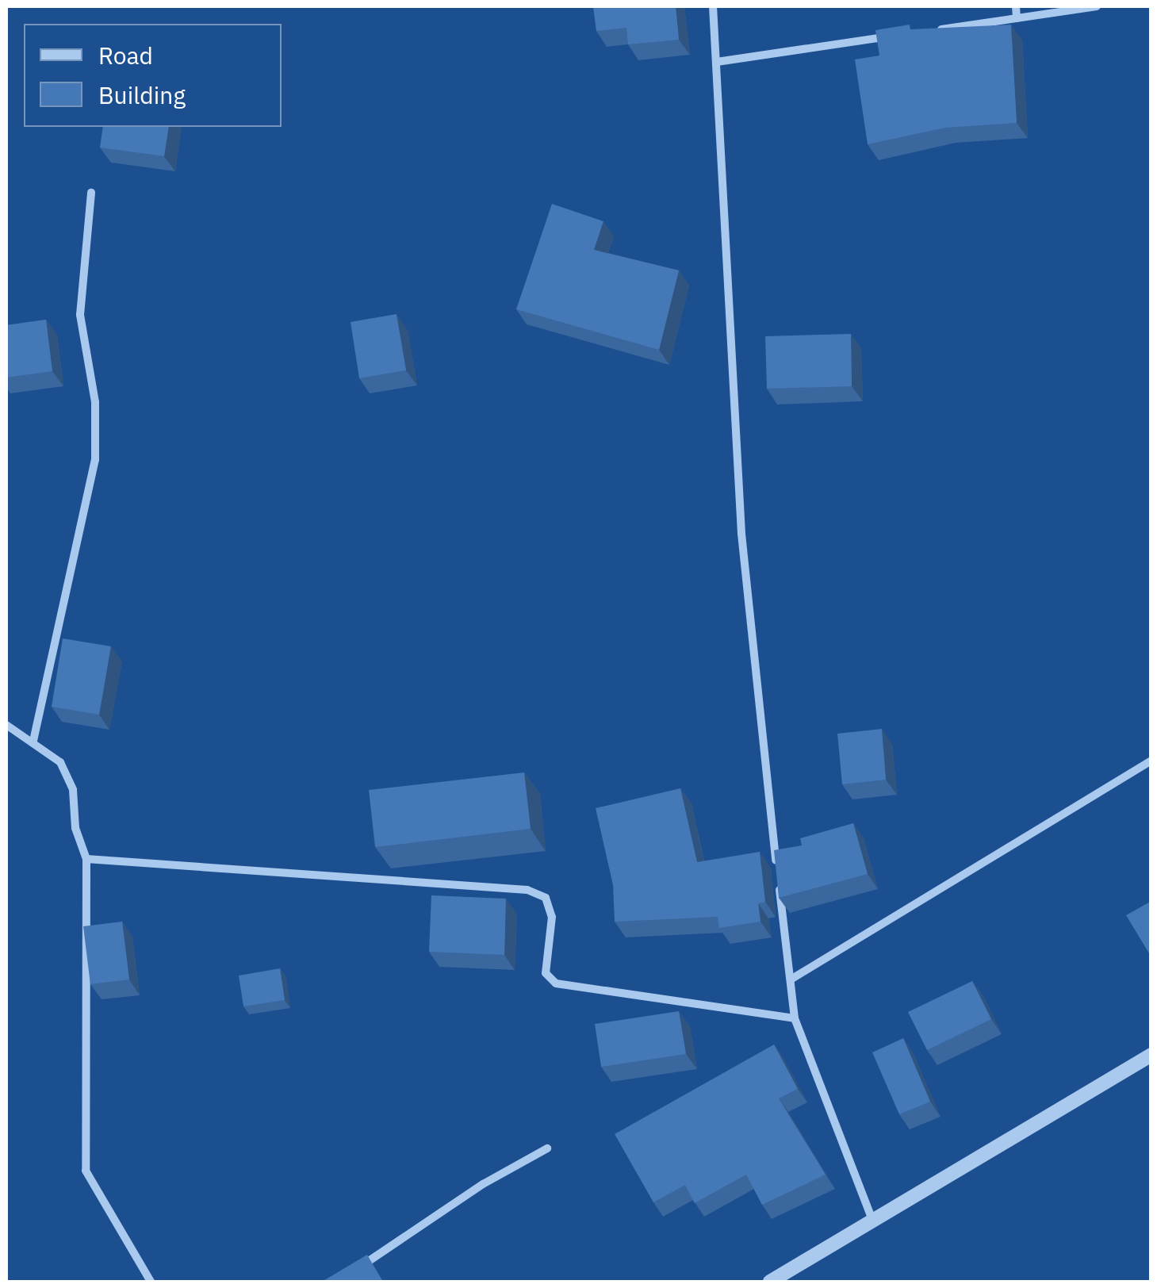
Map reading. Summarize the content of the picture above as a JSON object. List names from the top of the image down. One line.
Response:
{"legend":["Road","Building"]}
